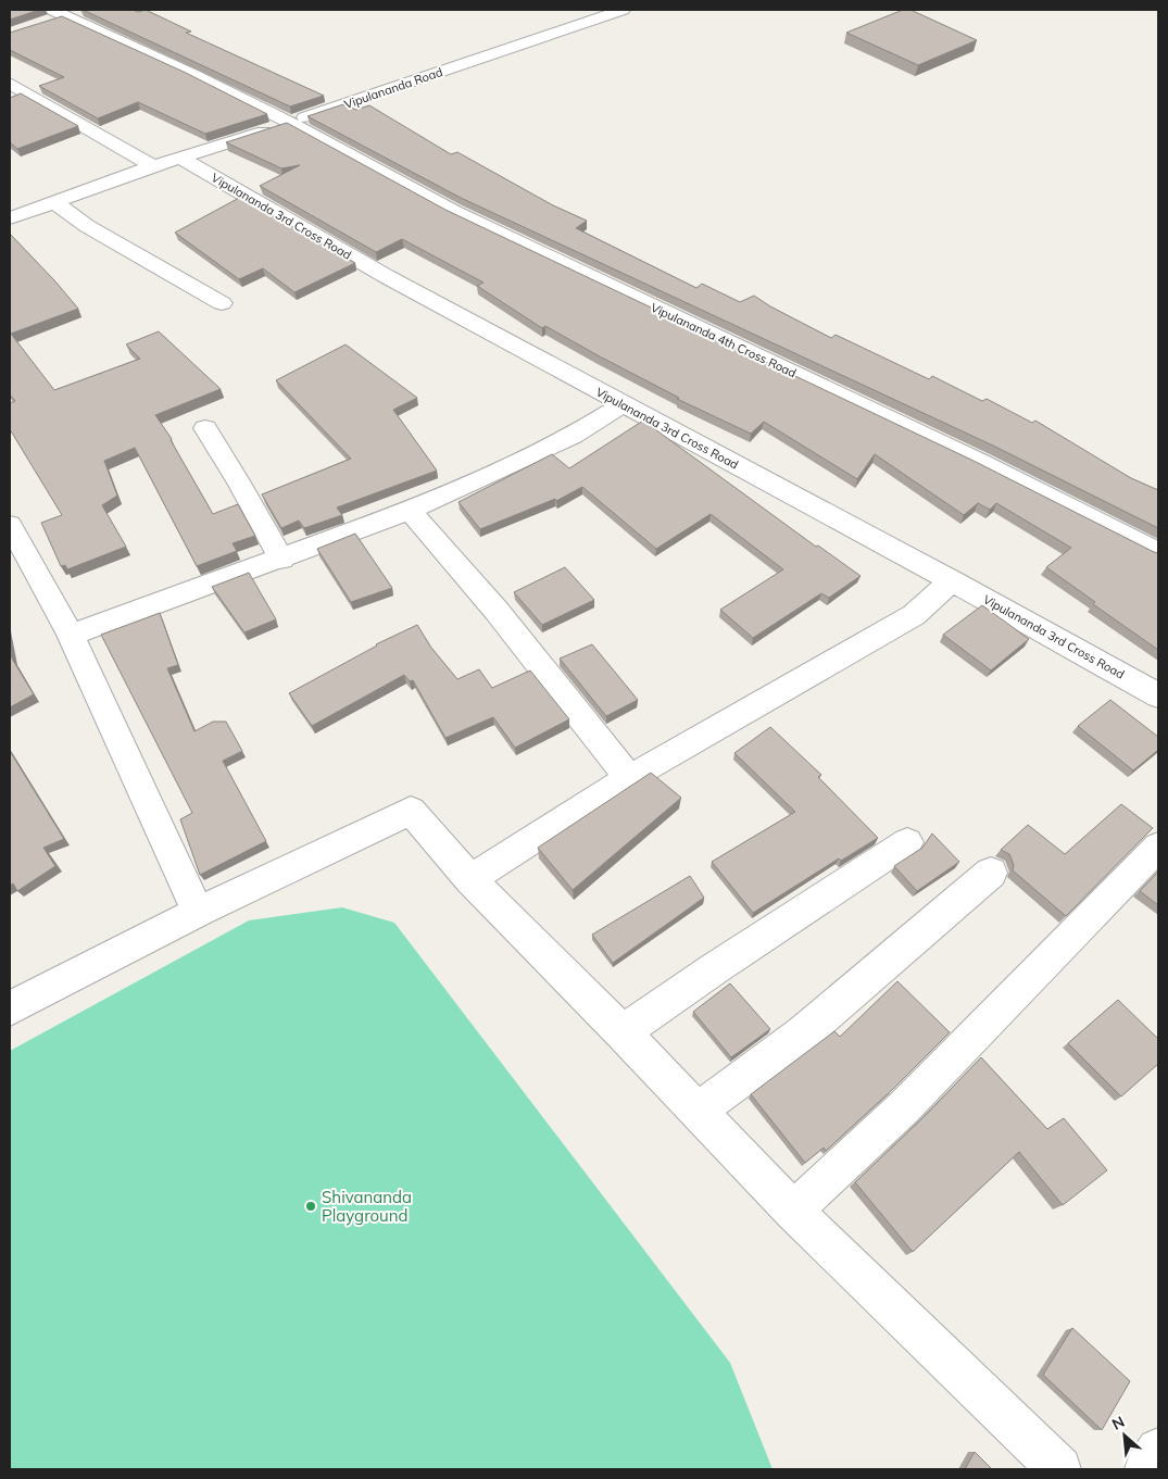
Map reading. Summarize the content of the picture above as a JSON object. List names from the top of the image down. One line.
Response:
{"streets":{"street":["Vipulananda Road","Vipulananda 3rd Cross Road","Vipulananda 4th Cross Road"]},"crossings":[["Vipulananda Road","Vipulananda 3rd Cross Road"],["Vipulananda Road","Vipulananda 4th Cross Road"]],"places":["Shivananda Playground"],"north":"top left"}
